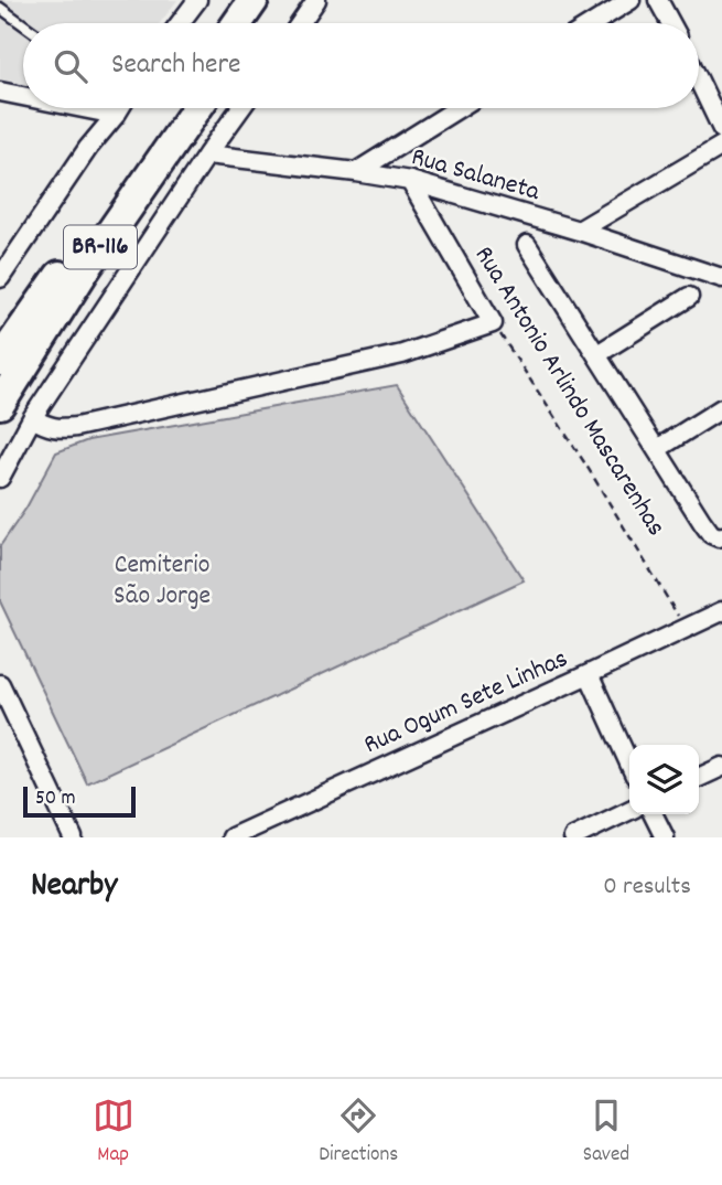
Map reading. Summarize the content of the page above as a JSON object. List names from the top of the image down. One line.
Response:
{"streets":{"highway":["BR-116"],"street":["Rua Salaneta","Rua Antonio Arlindo Mascarenhas","Rua Ogum Sete Linhas"]},"crossings":[["Rua Salaneta","Rua Antonio Arlindo Mascarenhas"],["Rua Antonio Arlindo Mascarenhas","Rua Ogum Sete Linhas"]],"parks":["Cemiterio São Jorge"],"scale_bar":"50 m","page":{"search":"Search here","scale":"50 m","heading":["Nearby","0 results"],"nav":["Map","Directions","Saved"]}}
